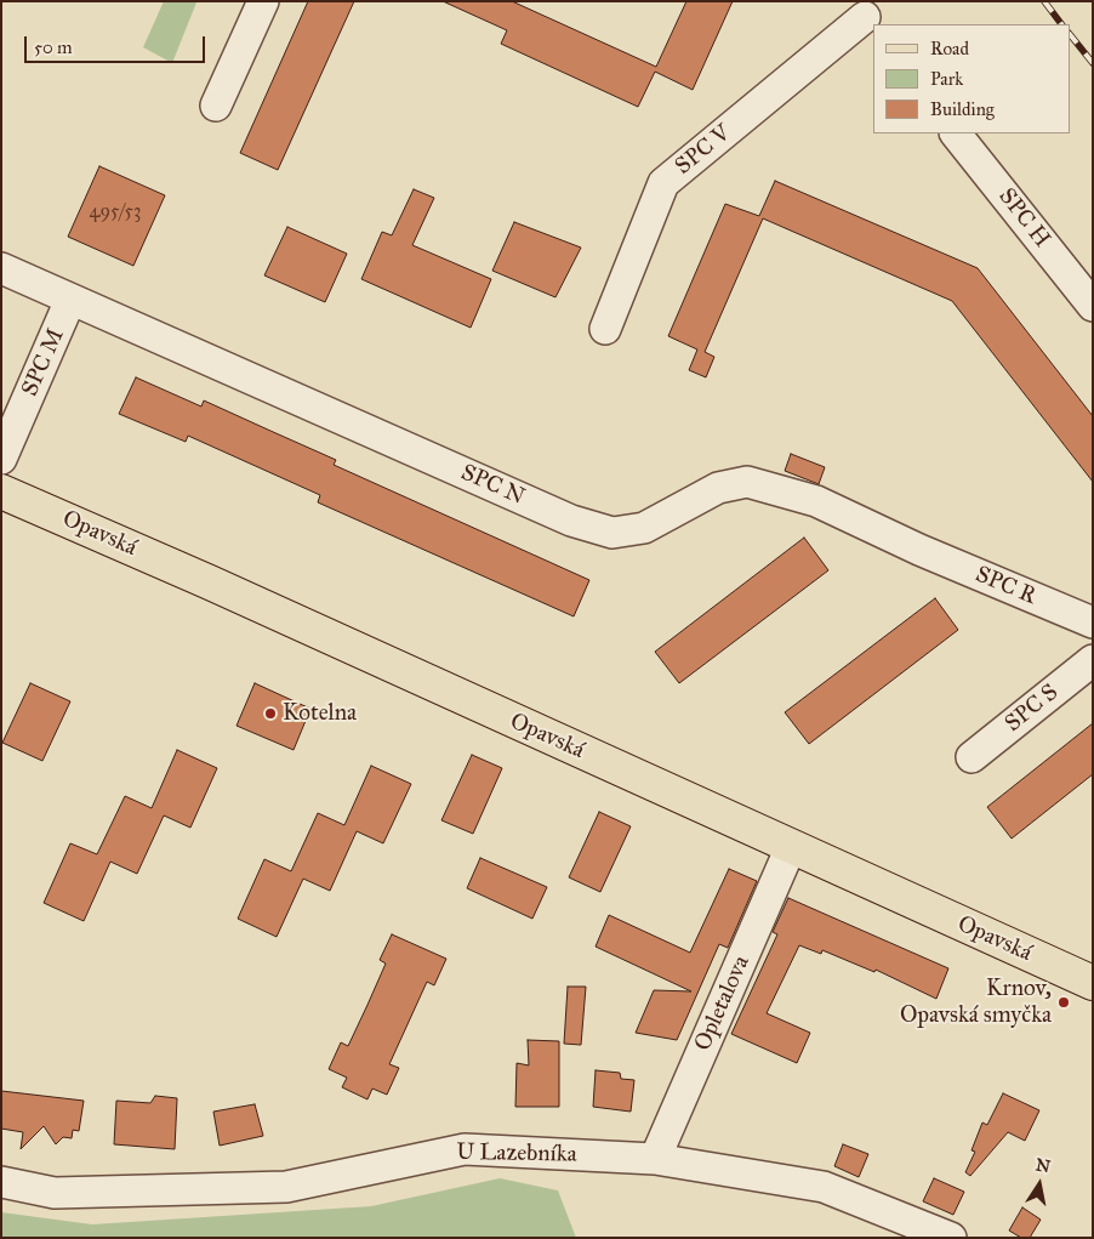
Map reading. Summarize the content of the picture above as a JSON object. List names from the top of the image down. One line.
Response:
{"streets":{"main road":["Opavská"],"street":["SPC V","SPC H","SPC M","SPC N","SPC R","SPC S","Opletalova","U Lazebníka"]},"crossings":[["SPC M","SPC N"],["SPC N","SPC R"],["Opavská","Opletalova"],["Opletalova","U Lazebníka"]],"places":["Kotelna","Krnov, Opavská smyčka"],"house_numbers":["495/53"],"legend":["Road","Park","Building"],"scale_bar":"50 m","north":"top"}
